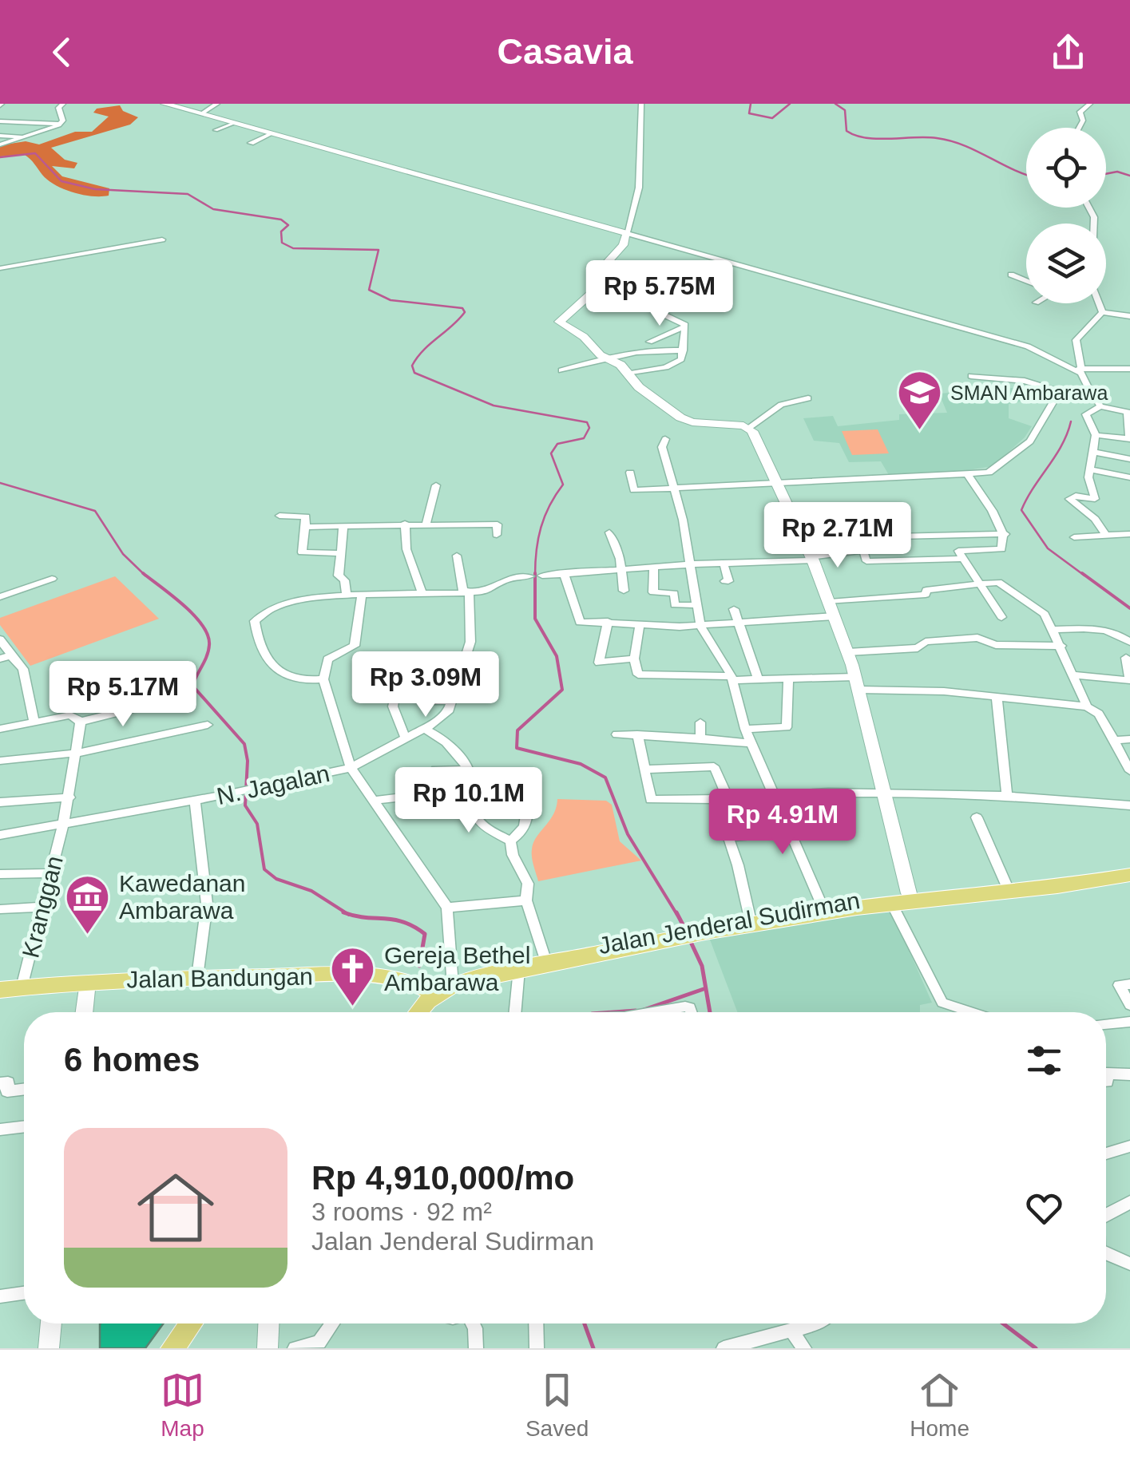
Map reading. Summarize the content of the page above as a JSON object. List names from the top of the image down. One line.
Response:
{"streets":{"main road":["Jalan Jenderal Sudirman","Jalan Bandungan"],"street":["N. Jagalan","Kranggan"]},"crossings":[["N. Jagalan","Kranggan"],["N. Jagalan","Jalan Bandungan"],["Kranggan","Jalan Bandungan"],["Jalan Jenderal Sudirman","Jalan Bandungan"]],"places":{"school or university":["SMAN Ambarawa"],"museum":["Kawedanan Ambarawa"],"church":["Gereja Bethel Ambarawa"]},"page":{"header":"Casavia","price":["Rp 5.75M","Rp 2.71M","Rp 3.09M","Rp 5.17M","Rp 10.1M","Rp 4.91M"],"heading":"6 homes","list":[{"name":"Rp 4,910,000/mo","note":"3 rooms · 92 m² · Jalan Jenderal Sudirman"}],"tabs":["Map","Saved","Home"]}}
